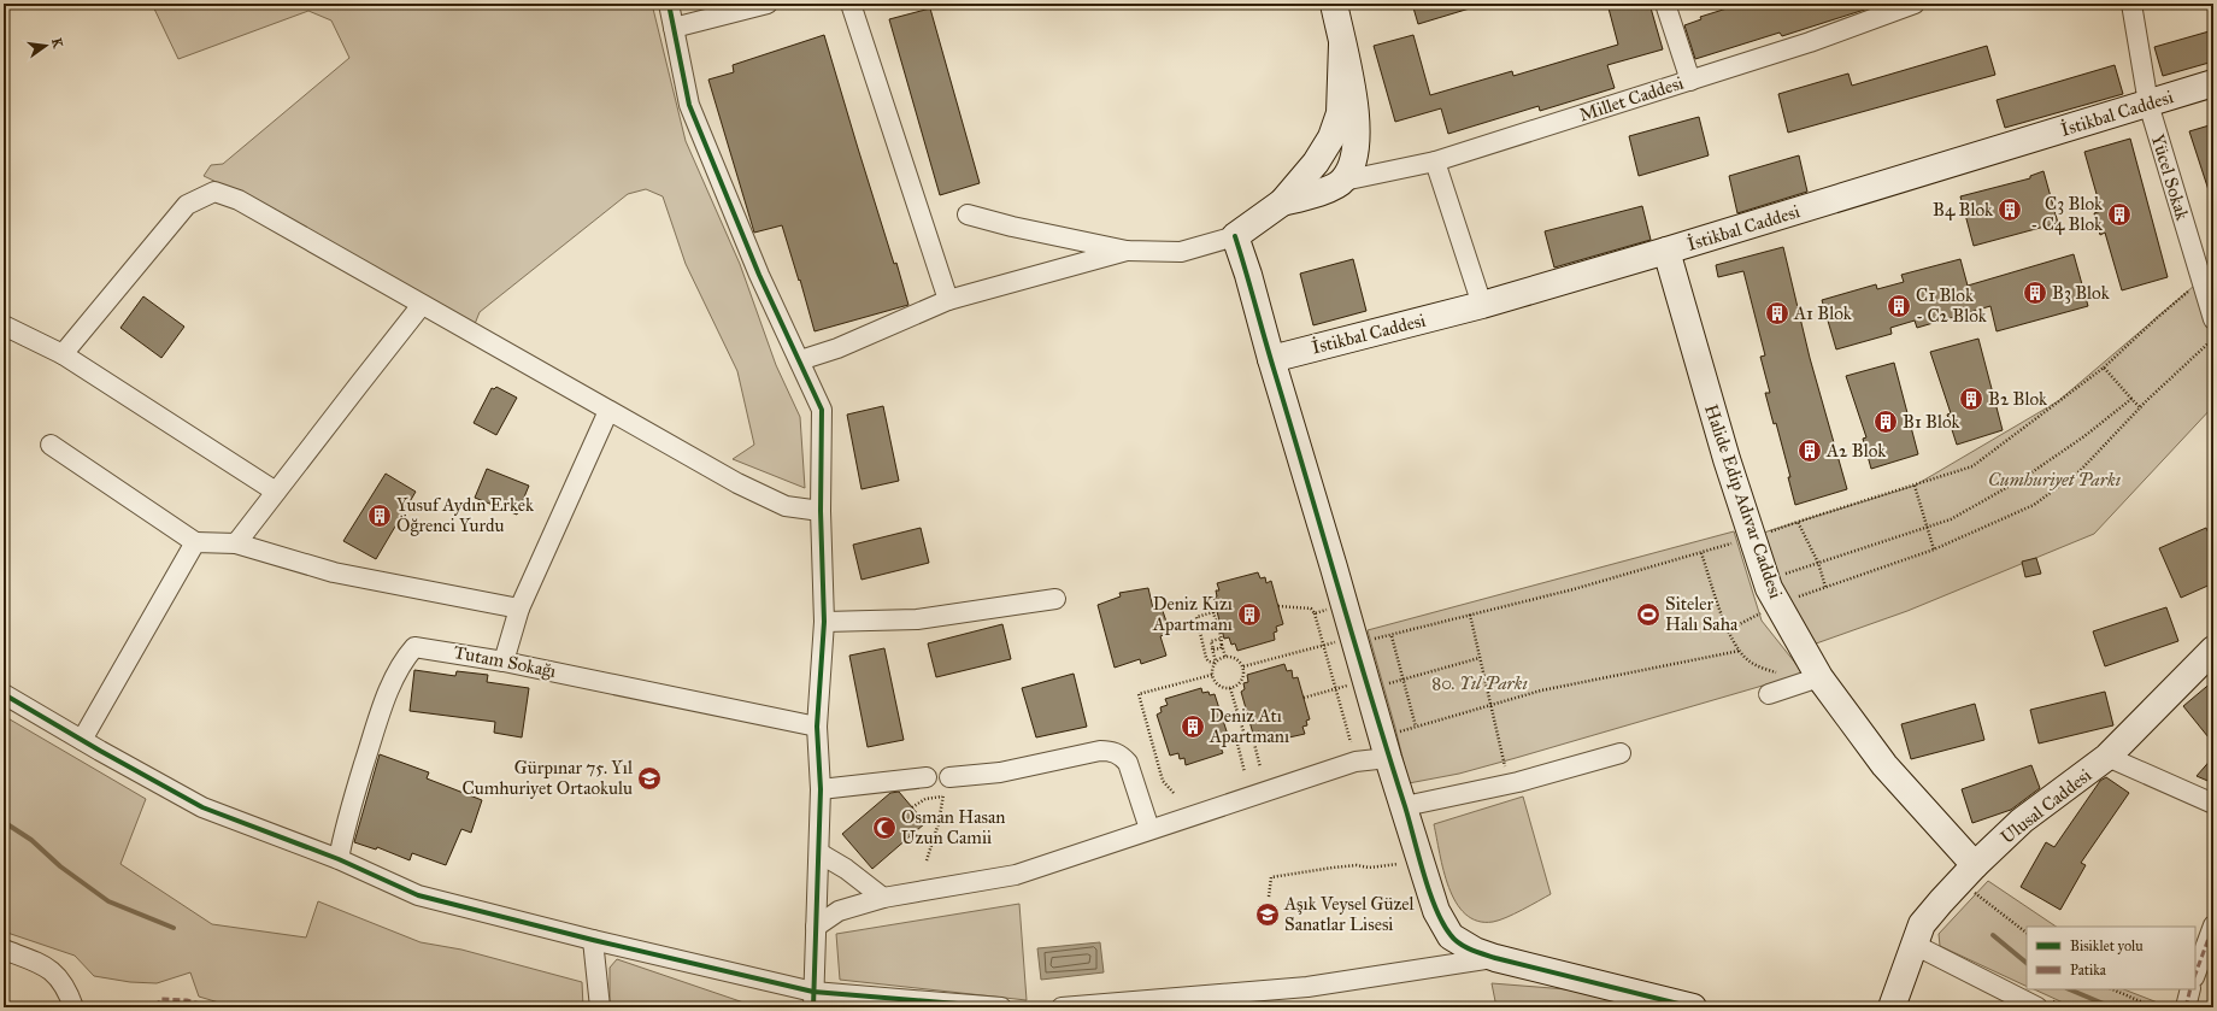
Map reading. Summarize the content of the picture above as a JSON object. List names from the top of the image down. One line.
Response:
{"streets":{"street":["Millet Caddesi","İstikbal Caddesi","Yücel Sokak","Halide Edip Adıvar Caddesi","Tutam Sokağı","Ulusal Caddesi"]},"crossings":[["İstikbal Caddesi","Yücel Sokak"],["İstikbal Caddesi","Halide Edip Adıvar Caddesi"],["Halide Edip Adıvar Caddesi","Ulusal Caddesi"]],"parks":["Cumhuriyet Parkı","80. Yıl Parkı"],"places":{"building":["B4 Blok","C3 Blok - C4 Blok","B3 Blok","C1 Blok - C2 Blok","A1 Blok","B2 Blok","B1 Blok","A2 Blok","Yusuf Aydın Erkek Öğrenci Yurdu","Deniz Kızı Apartmanı","Deniz Atı Apartmanı"],"sports":["Siteler Halı Saha"],"school or university":["Gürpınar 75. Yıl Cumhuriyet Ortaokulu","Aşık Veysel Güzel Sanatlar Lisesi"],"mosque":["Osman Hasan Uzun Camii"]},"legend":["Bisiklet yolu","Patika"],"north":"right"}
